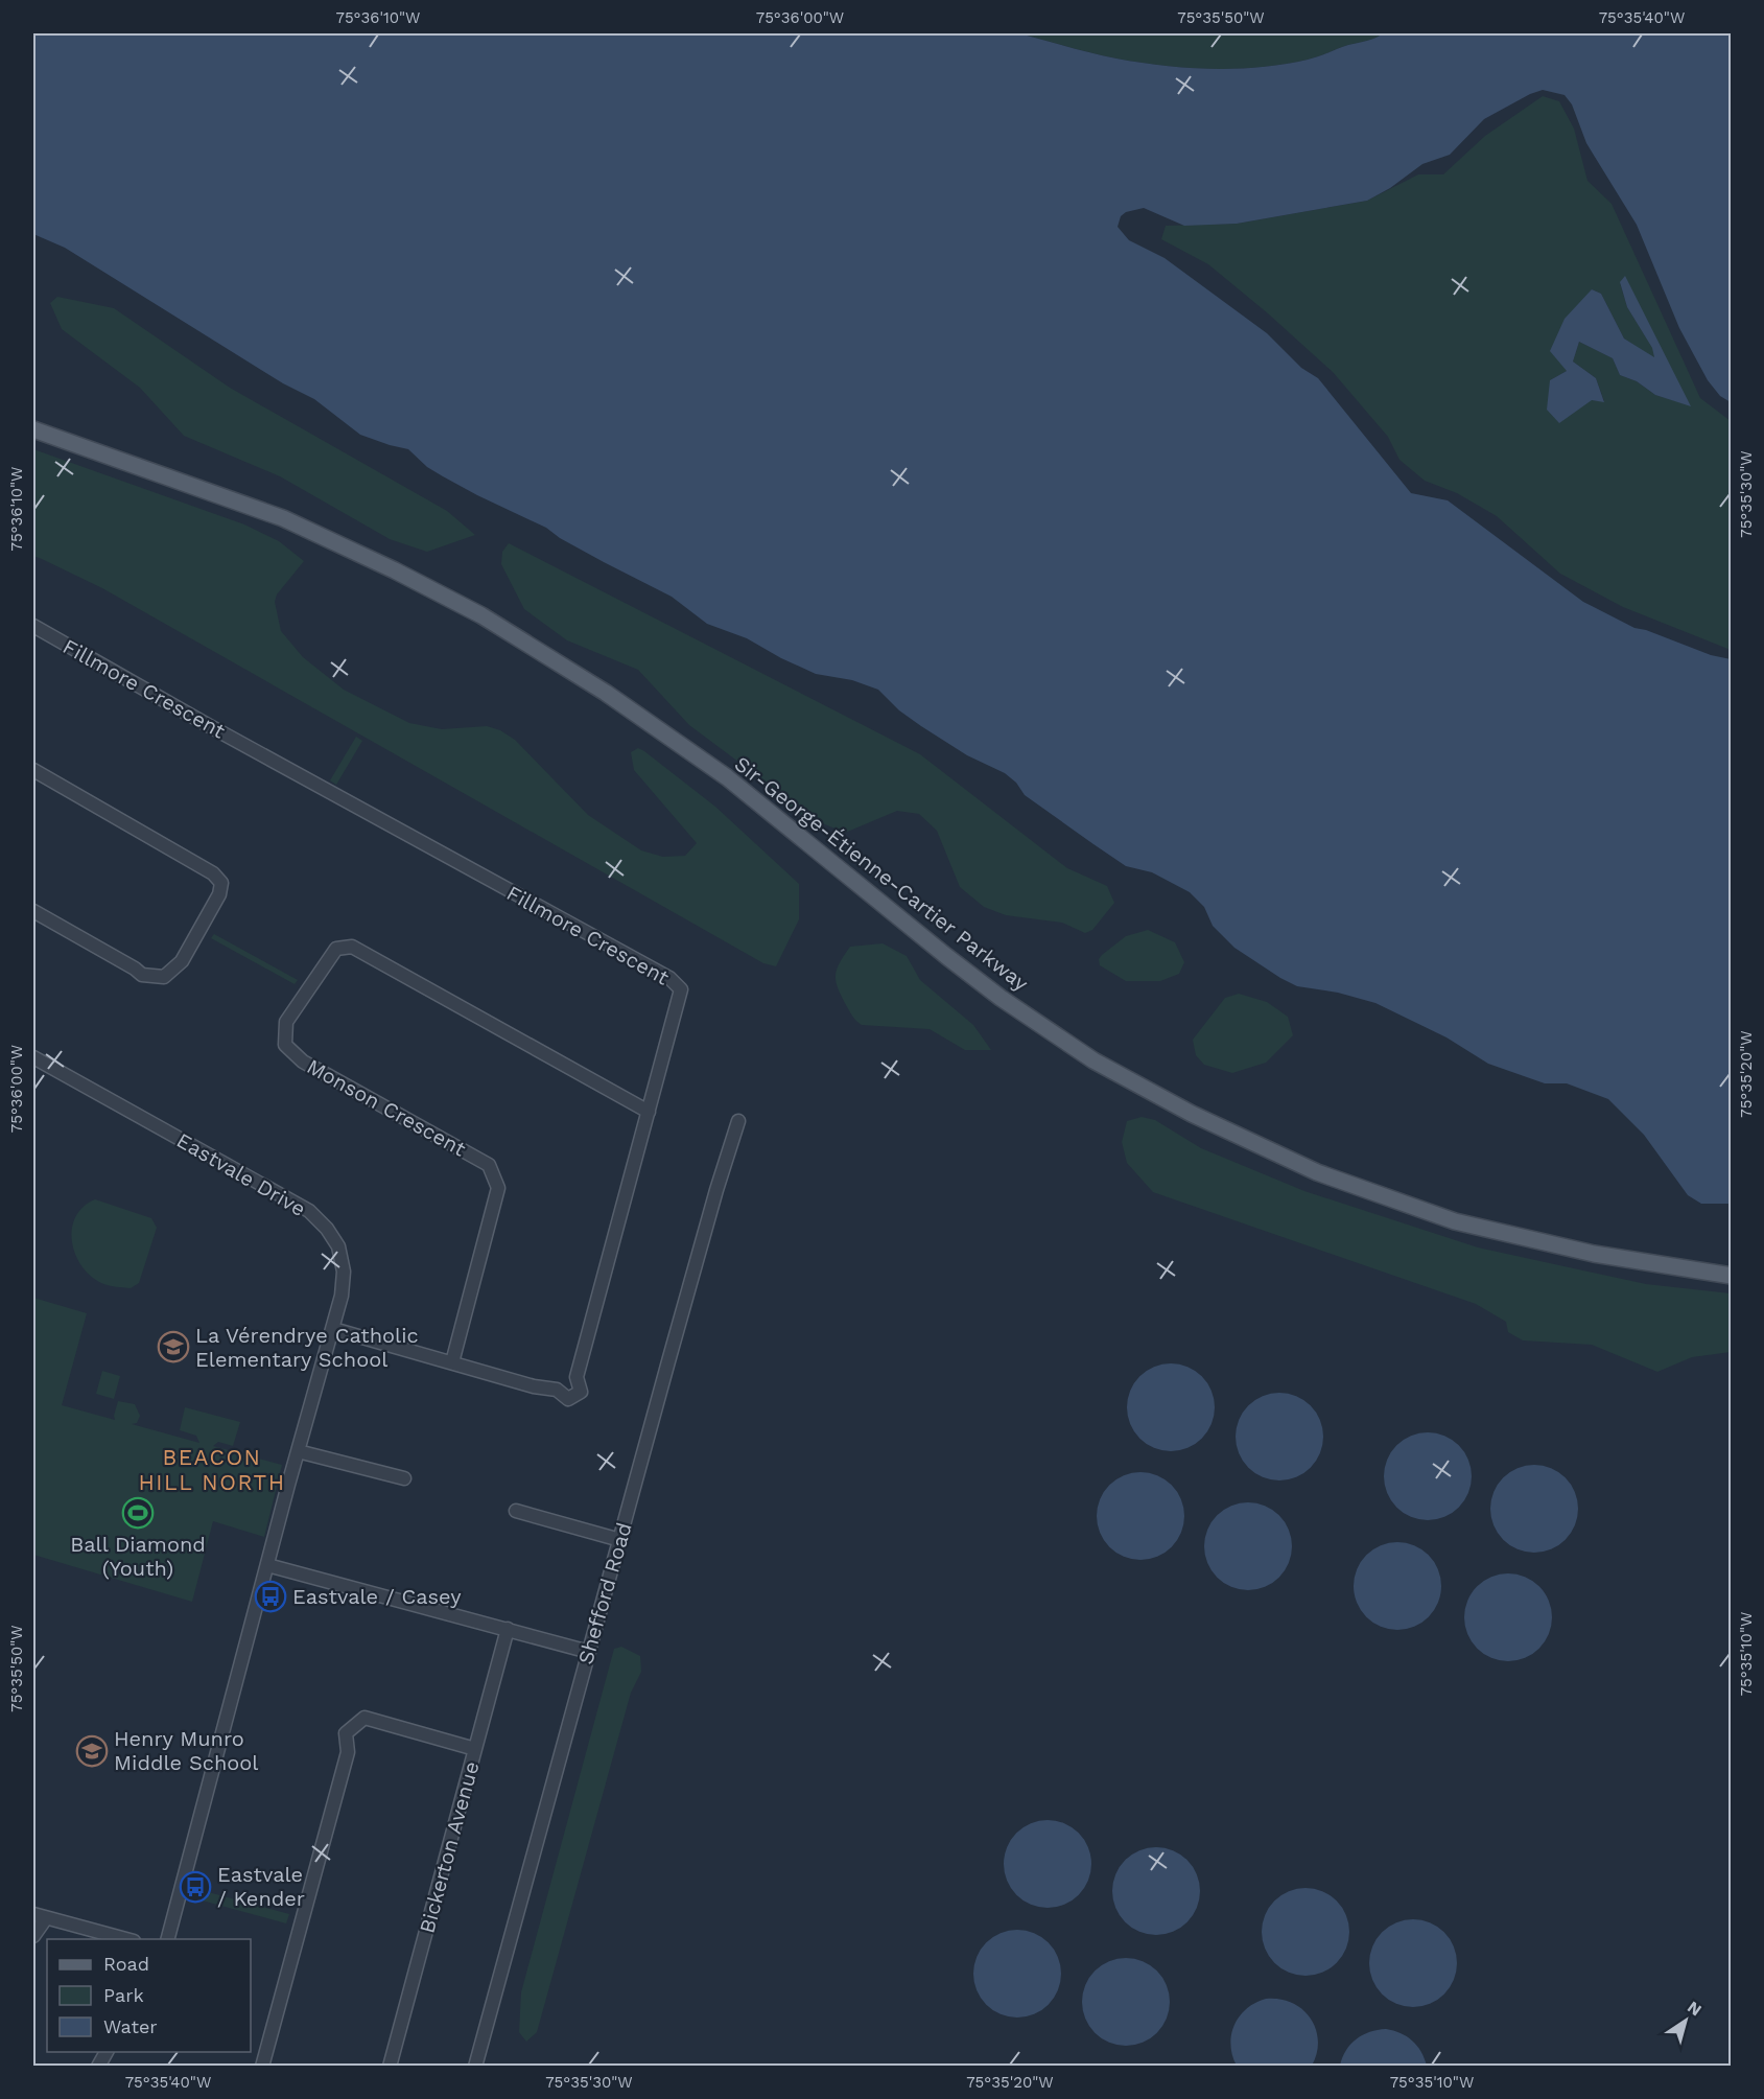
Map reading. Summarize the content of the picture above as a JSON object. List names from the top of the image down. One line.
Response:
{"streets":{"main road":["Sir-George-Étienne-Cartier Parkway"],"street":["Fillmore Crescent","Monson Crescent","Eastvale Drive","Shefford Road","Bickerton Avenue"]},"crossings":[["Fillmore Crescent","Monson Crescent"],["Fillmore Crescent","Eastvale Drive"]],"districts":["BEACON HILL NORTH"],"places":{"school or university":["La Vérendrye Catholic Elementary School","Henry Munro Middle School"],"sports":["Ball Diamond (Youth)"],"bus stop":["Eastvale / Casey","Eastvale / Kender"]},"legend":["Road","Park","Water"],"north":"top right","coordinates":["75°36'10\"W","75°36'00\"W","75°35'50\"W","75°35'40\"W","75°35'30\"W","75°35'20\"W","75°35'10\"W"]}
